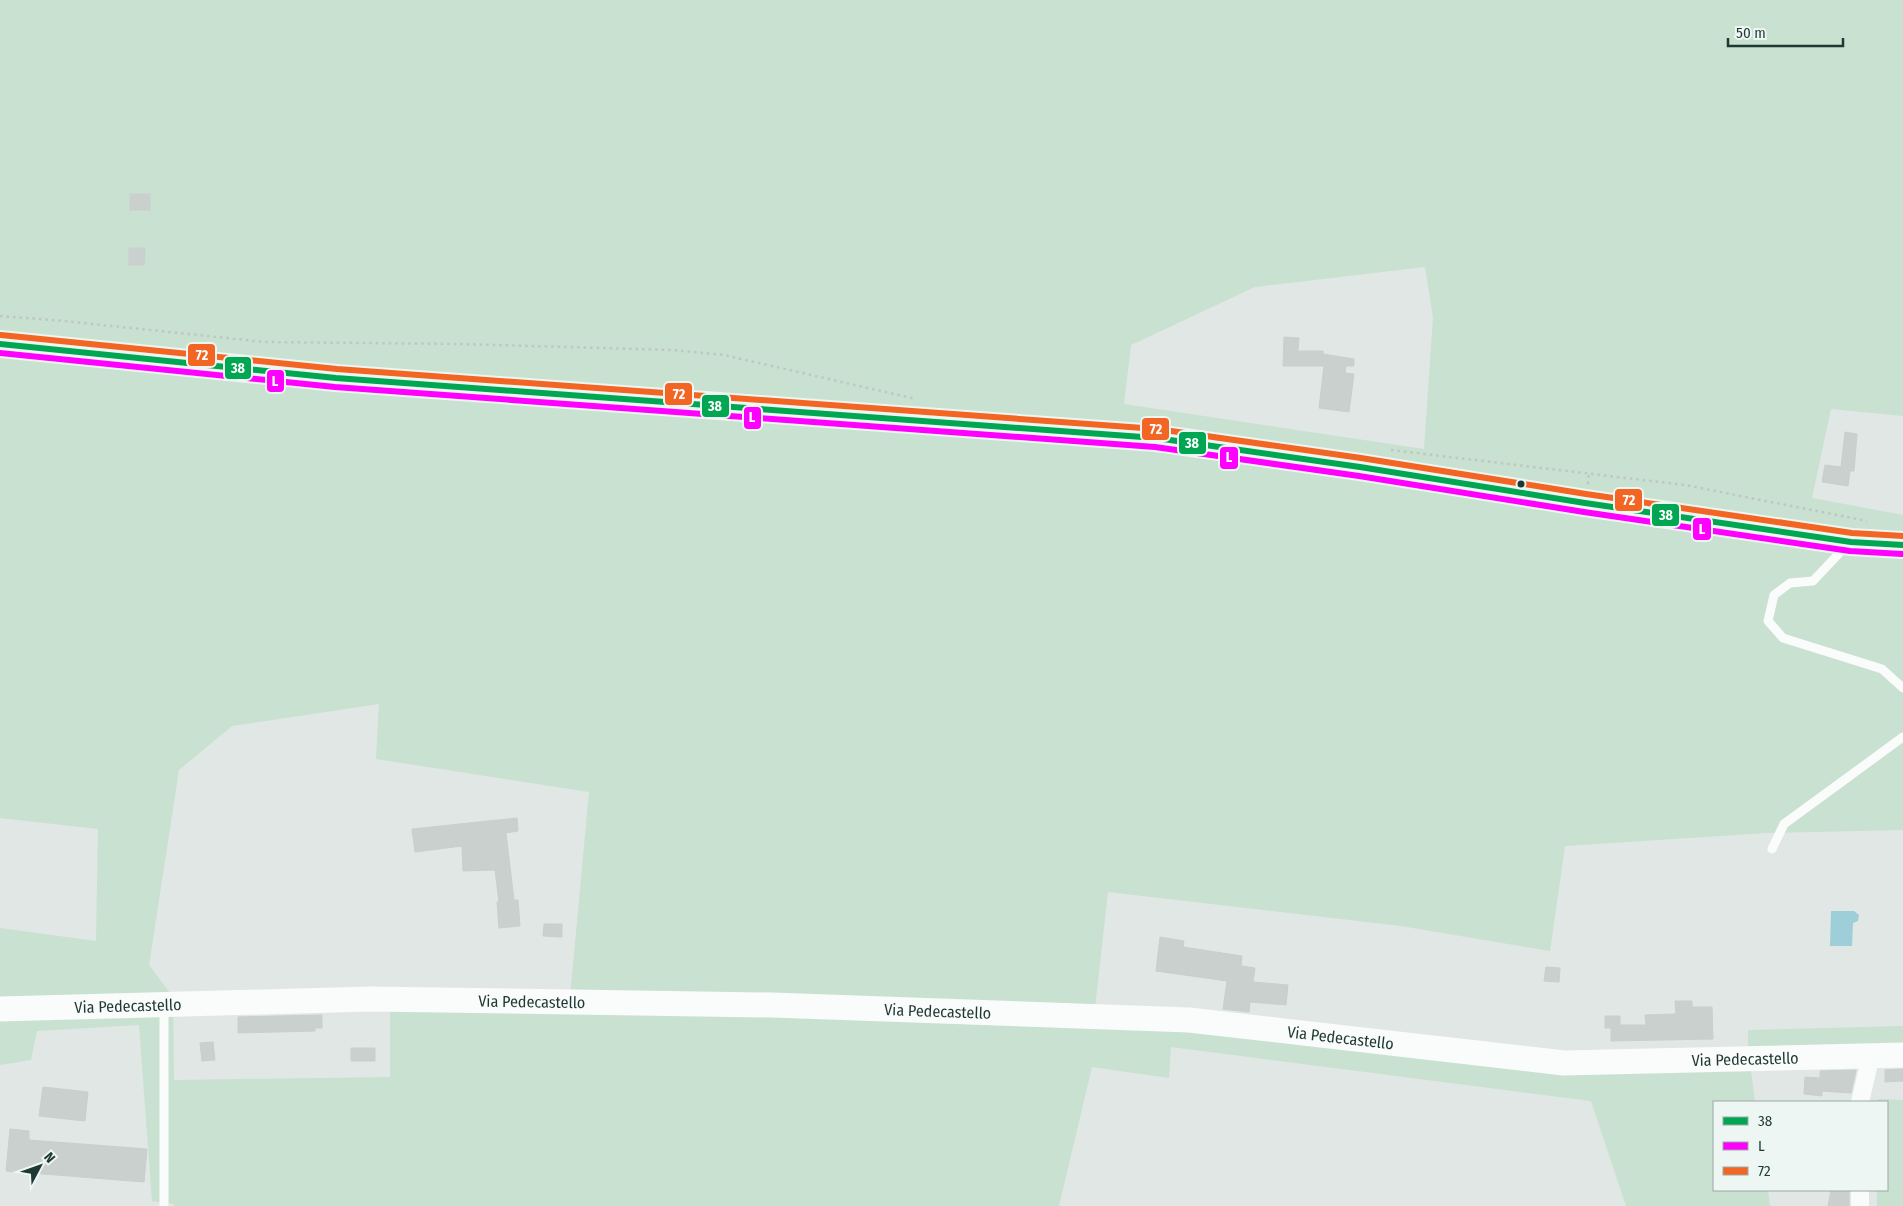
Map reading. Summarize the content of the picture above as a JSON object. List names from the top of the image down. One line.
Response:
{"streets":{"main road":["Via Pedecastello"]},"lines":["transit line 72","transit line 38","transit line L"],"legend":["38","L","72"],"scale_bar":"50 m","north":"top right"}
